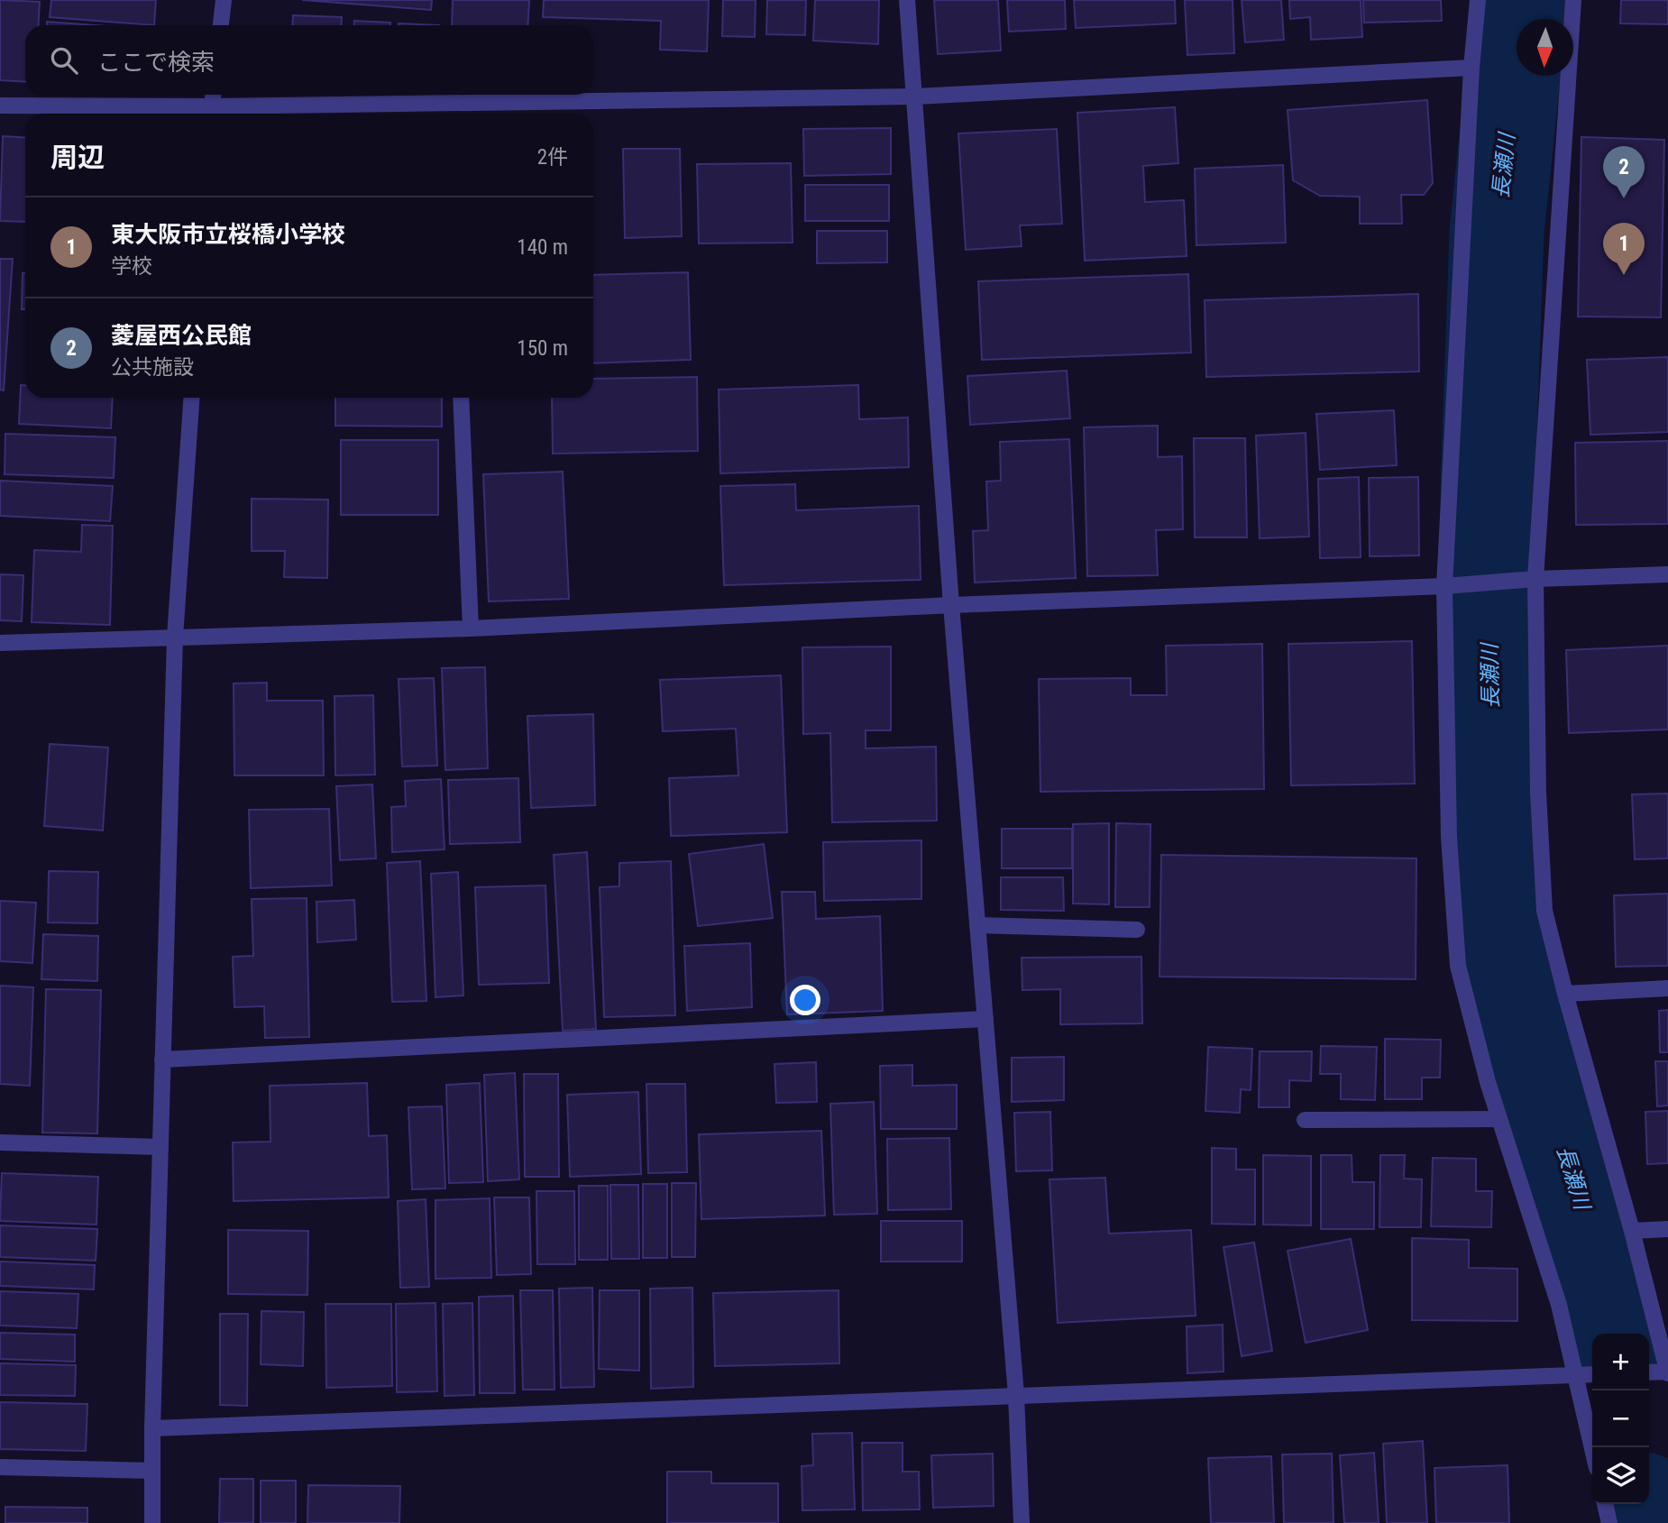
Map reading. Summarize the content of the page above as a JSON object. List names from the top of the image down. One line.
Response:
{"water":["長瀬川"],"north":"bottom","page":{"search":"ここで検索","heading":["周辺","2件"],"pins":["2","1"],"list":[{"mark":"1","name":"東大阪市立桜橋小学校","note":"学校","value":"140 m"},{"mark":"2","name":"菱屋西公民館","note":"公共施設","value":"150 m"}],"map_buttons":["+","−"]}}
